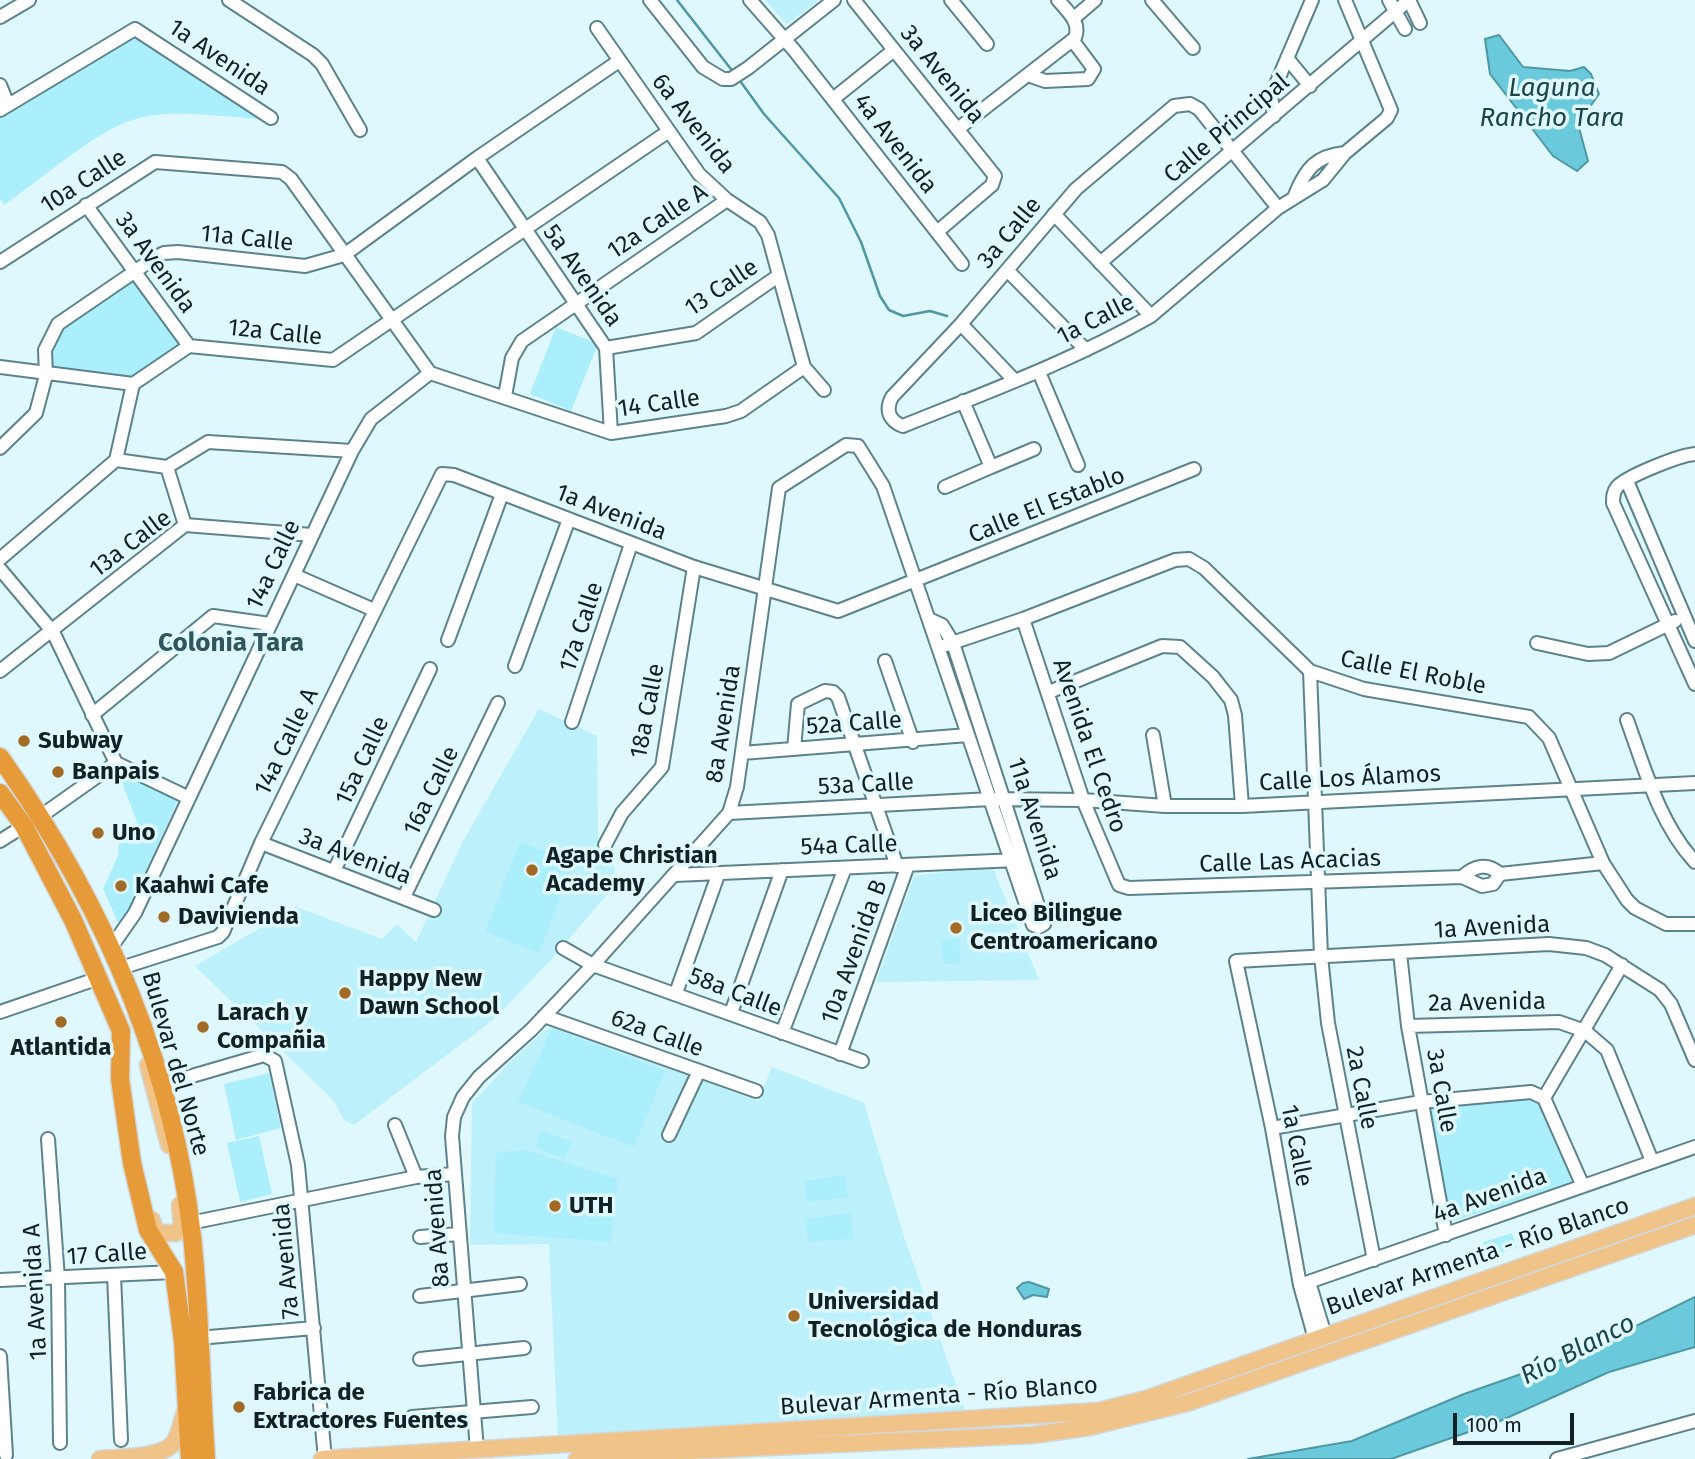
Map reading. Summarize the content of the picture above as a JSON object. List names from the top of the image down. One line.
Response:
{"streets":{"highway":["Bulevar del Norte"],"main road":["Bulevar Armenta - Río Blanco"],"street":["1a Avenida","3a Avenida","6a Avenida","Calle Principal","4a Avenida","10a Calle","12a Calle A","3a Calle","11a Calle","5a Avenida","13 Calle","1a Calle","12a Calle","14 Calle","Calle El Establo","13a Calle","14a Calle","17a Calle","Calle El Roble","18a Calle","8a Avenida","52a Calle","14a Calle A","Avenida El Cedro","15a Calle","Calle Los Álamos","53a Calle","16a Calle","11a Avenida","54a Calle","Calle Las Acacias","10a Avenida B","58a Calle","2a Avenida","62a Calle","2a Calle","17 Calle","7a Avenida","1a Avenida A"]},"crossings":[["1a Avenida","3a Calle"],["1a Avenida","1a Calle"],["1a Avenida","Calle El Establo"],["1a Avenida","17a Calle"],["1a Avenida","18a Calle"],["1a Avenida","8a Avenida"],["1a Avenida","14a Calle A"],["1a Avenida","2a Calle"],["3a Avenida","4a Avenida"],["3a Avenida","10a Calle"],["3a Avenida","11a Calle"],["3a Avenida","12a Calle"],["3a Avenida","14a Calle A"],["3a Avenida","15a Calle"],["3a Avenida","16a Calle"],["6a Avenida","12a Calle A"],["6a Avenida","11a Calle"],["6a Avenida","13 Calle"],["6a Avenida","12a Calle"],["6a Avenida","14 Calle"],["Calle Principal","3a Calle"],["Calle Principal","1a Calle"],["4a Avenida","3a Calle"],["4a Avenida","1a Calle"],["4a Avenida","2a Avenida"],["4a Avenida","2a Calle"],["10a Calle","11a Calle"],["12a Calle A","5a Avenida"],["12a Calle A","14 Calle"],["3a Calle","1a Calle"],["3a Calle","2a Avenida"],["11a Calle","5a Avenida"],["5a Avenida","13 Calle"],["5a Avenida","12a Calle"],["5a Avenida","14 Calle"],["1a Calle","Bulevar Armenta - Río Blanco"],["14 Calle","14a Calle"],["Calle El Establo","8a Avenida"],["Calle El Establo","11a Avenida"],["13a Calle","14a Calle"],["14a Calle","Bulevar del Norte"],["Calle El Roble","Avenida El Cedro"],["Calle El Roble","Calle Los Álamos"],["Calle El Roble","11a Avenida"],["Calle El Roble","Calle Las Acacias"],["Calle El Roble","2a Calle"],["8a Avenida","52a Calle"],["8a Avenida","53a Calle"],["8a Avenida","11a Avenida"],["8a Avenida","54a Calle"],["8a Avenida","58a Calle"],["8a Avenida","62a Calle"],["8a Avenida","Bulevar Armenta - Río Blanco"],["52a Calle","11a Avenida"],["14a Calle A","Bulevar del Norte"],["Avenida El Cedro","Calle Los Álamos"],["Avenida El Cedro","Calle Las Acacias"],["Calle Los Álamos","53a Calle"],["Calle Los Álamos","11a Avenida"],["Calle Los Álamos","2a Calle"],["53a Calle","11a Avenida"],["11a Avenida","54a Calle"],["54a Calle","10a Avenida B"],["Calle Las Acacias","2a Calle"],["10a Avenida B","58a Calle"],["Bulevar del Norte","17 Calle"],["Bulevar del Norte","7a Avenida"],["17 Calle","1a Avenida A"],["Bulevar Armenta - Río Blanco","7a Avenida"]],"districts":["Colonia Tara"],"water":["Laguna Rancho Tara","Río Blanco"],"places":["Subway","Banpais","Uno","Agape Christian Academy","Kaahwi Cafe","Davivienda","Liceo Bilingue Centroamericano","Happy New Dawn School","Atlantida","Larach y Compañia","UTH","Universidad Tecnológica de Honduras","Fabrica de Extractores Fuentes"],"scale_bar":"100 m"}
